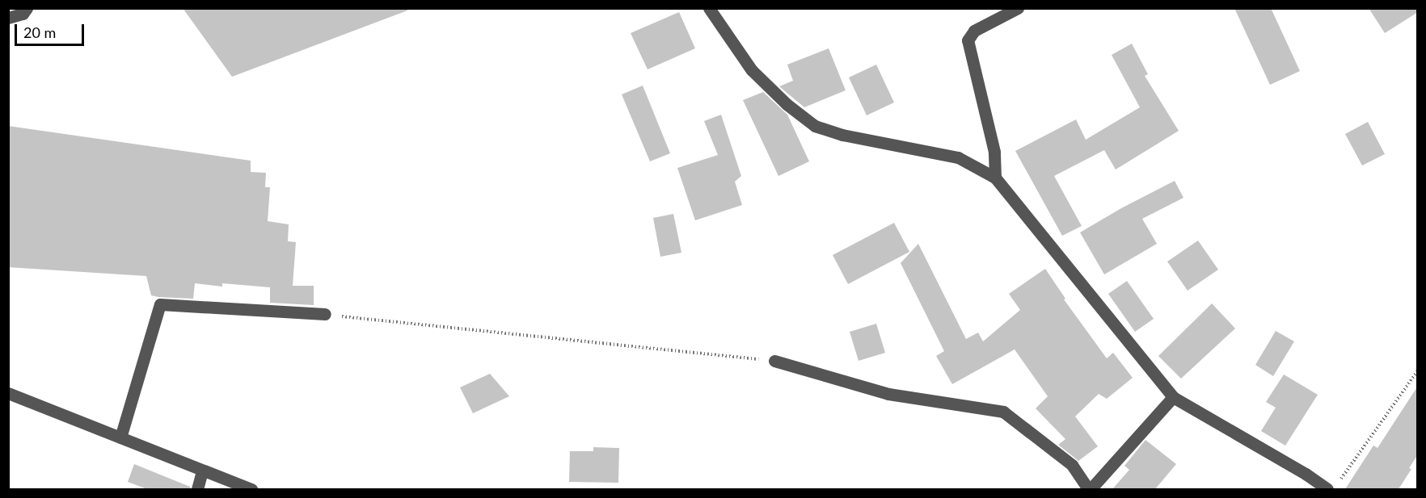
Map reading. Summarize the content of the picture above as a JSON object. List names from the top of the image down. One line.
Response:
{"scale_bar":"20 m"}
